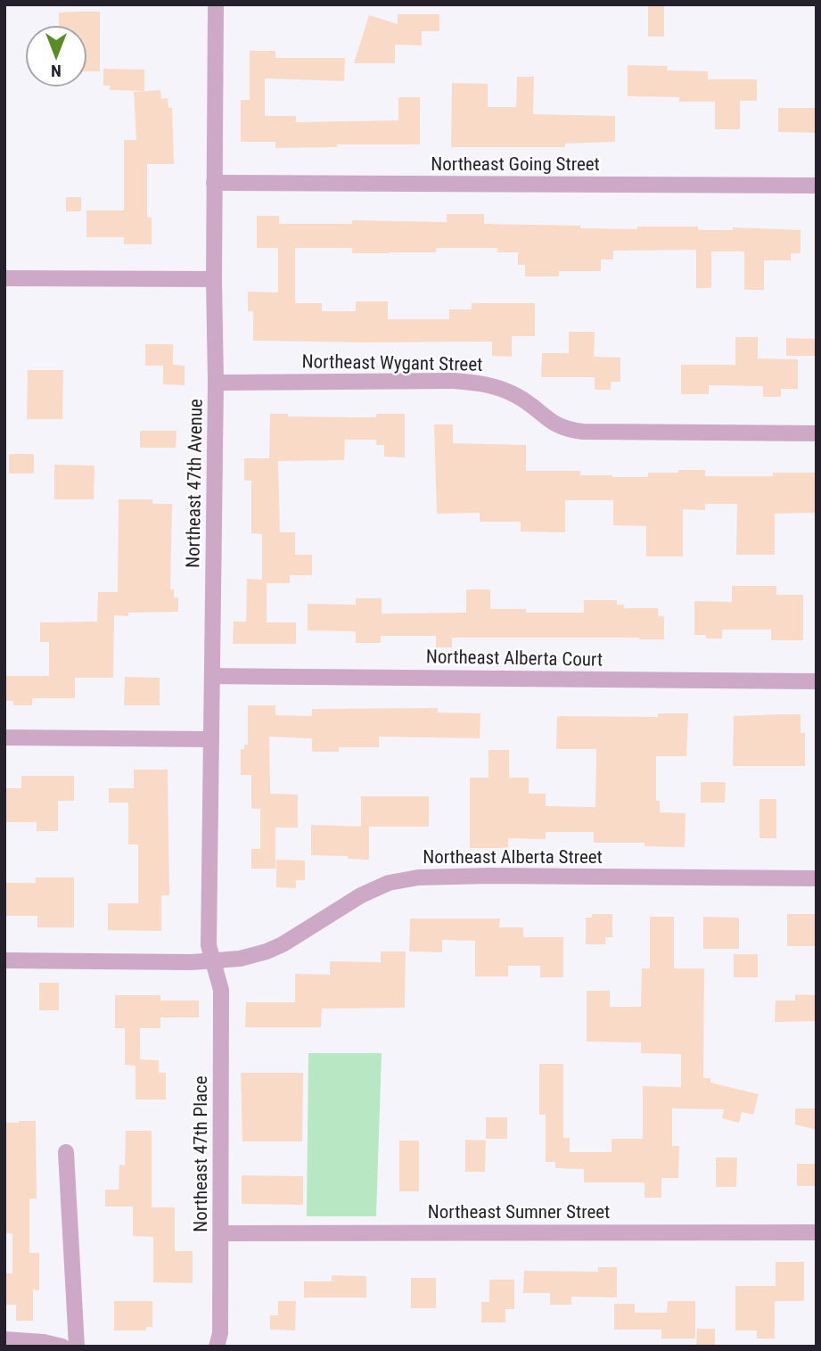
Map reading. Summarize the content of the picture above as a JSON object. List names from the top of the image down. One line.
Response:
{"streets":{"street":["Northeast Going Street","Northeast Wygant Street","Northeast 47th Avenue","Northeast Alberta Court","Northeast Alberta Street","Northeast 47th Place","Northeast Sumner Street"]},"crossings":[["Northeast Going Street","Northeast 47th Avenue"],["Northeast Wygant Street","Northeast 47th Avenue"],["Northeast 47th Avenue","Northeast Alberta Court"],["Northeast 47th Avenue","Northeast Alberta Street"],["Northeast 47th Avenue","Northeast 47th Place"],["Northeast Alberta Street","Northeast 47th Place"],["Northeast 47th Place","Northeast Sumner Street"]],"north":"bottom"}
